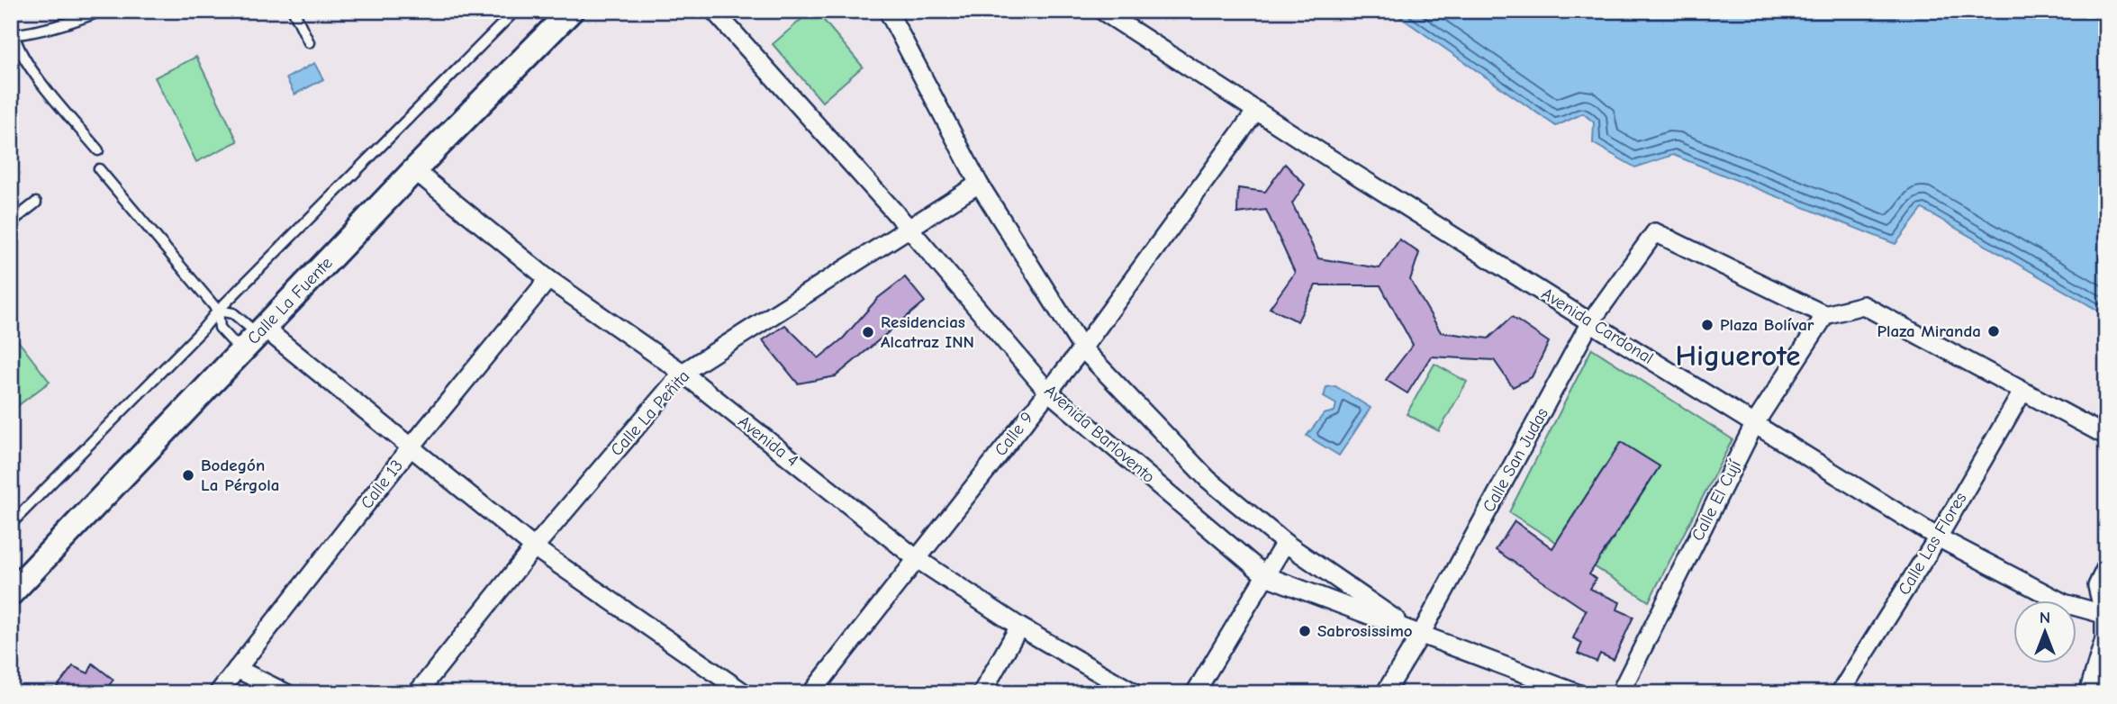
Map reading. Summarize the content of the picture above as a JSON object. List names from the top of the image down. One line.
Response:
{"streets":{"main road":["Calle La Fuente"],"street":["Avenida Cardonal","Calle La Peñita","Calle 9","Avenida Barlovento","Avenida 4","Calle San Judas","Calle 13","Calle El Cují","Calle Las Flores"]},"crossings":[["Calle La Fuente","Avenida 4"],["Avenida Cardonal","Calle 9"],["Avenida Cardonal","Calle San Judas"],["Avenida Cardonal","Calle El Cují"],["Avenida Cardonal","Calle Las Flores"],["Calle La Peñita","Avenida Barlovento"],["Calle La Peñita","Avenida 4"],["Calle 9","Avenida Barlovento"],["Calle 9","Avenida 4"],["Avenida Barlovento","Calle San Judas"],["Avenida 4","Calle 13"],["Calle San Judas","Calle El Cují"]],"districts":["Higuerote"],"places":["Plaza Bolívar","Plaza Miranda","Residencias Alcatraz INN","Bodegón La Pérgola","Sabrosissimo"],"north":"top"}
